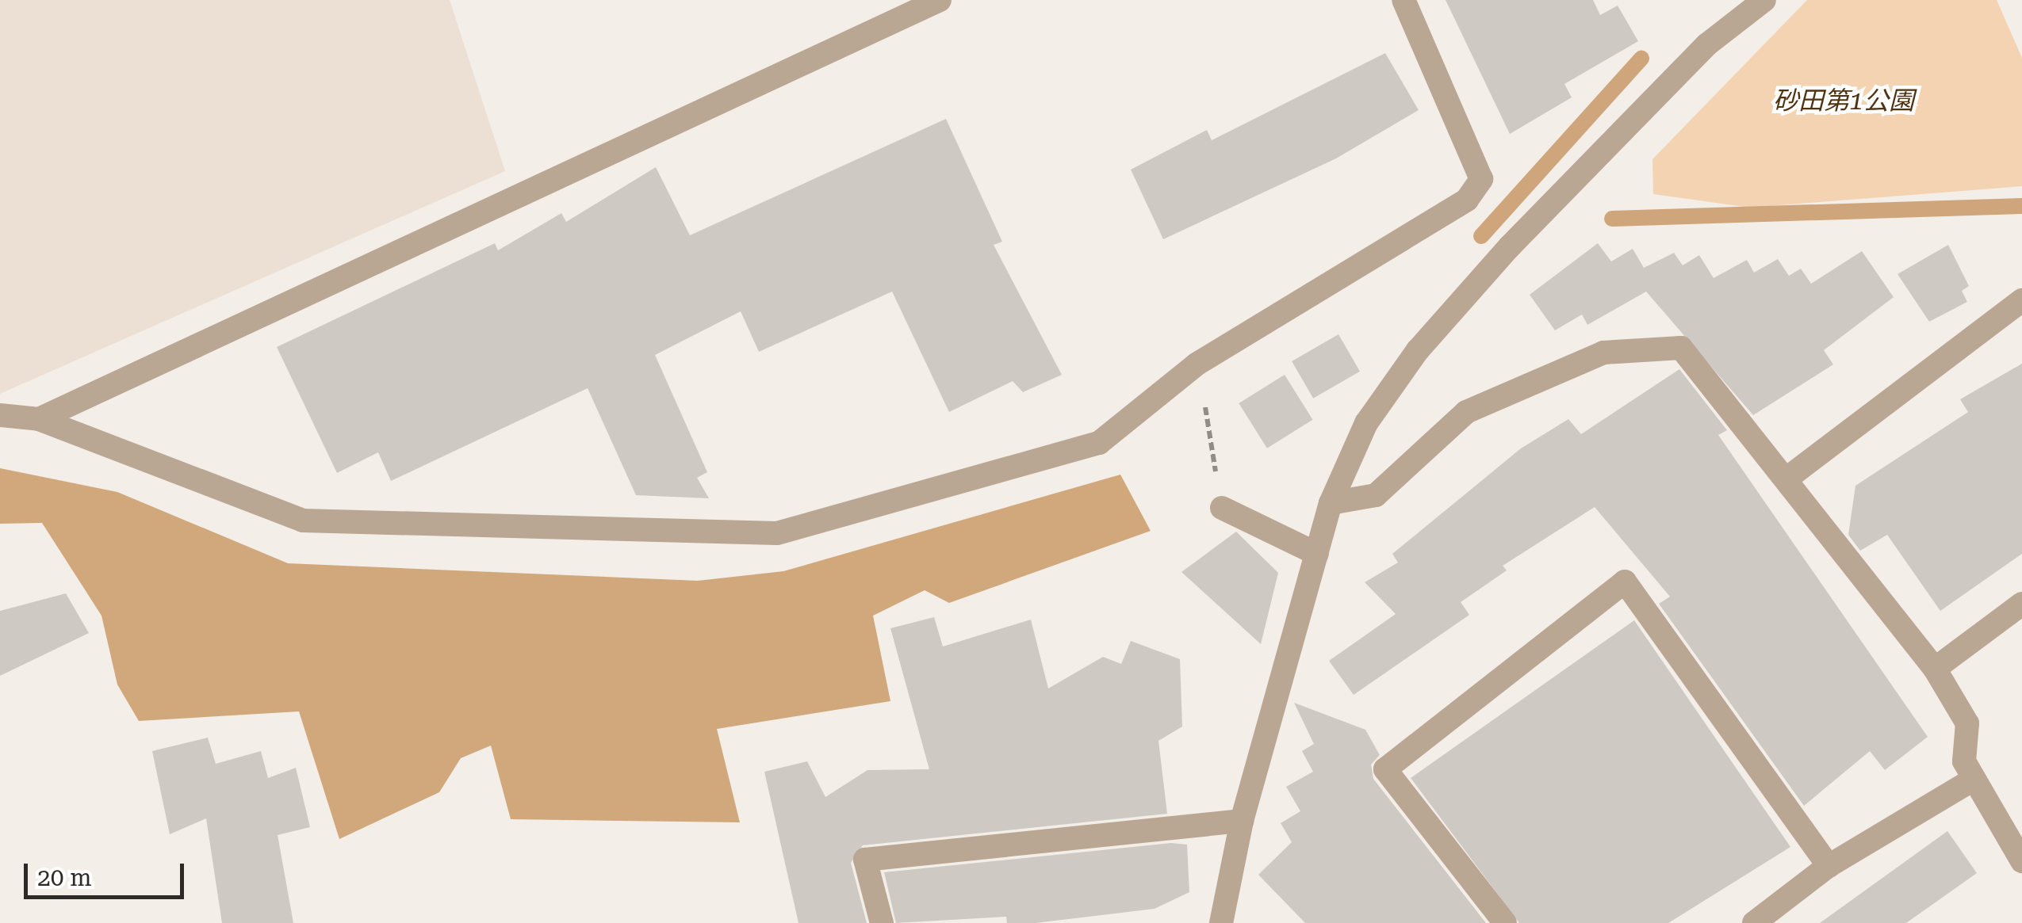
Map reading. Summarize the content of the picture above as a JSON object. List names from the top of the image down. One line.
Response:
{"parks":["砂田第1公園"],"scale_bar":"20 m"}
